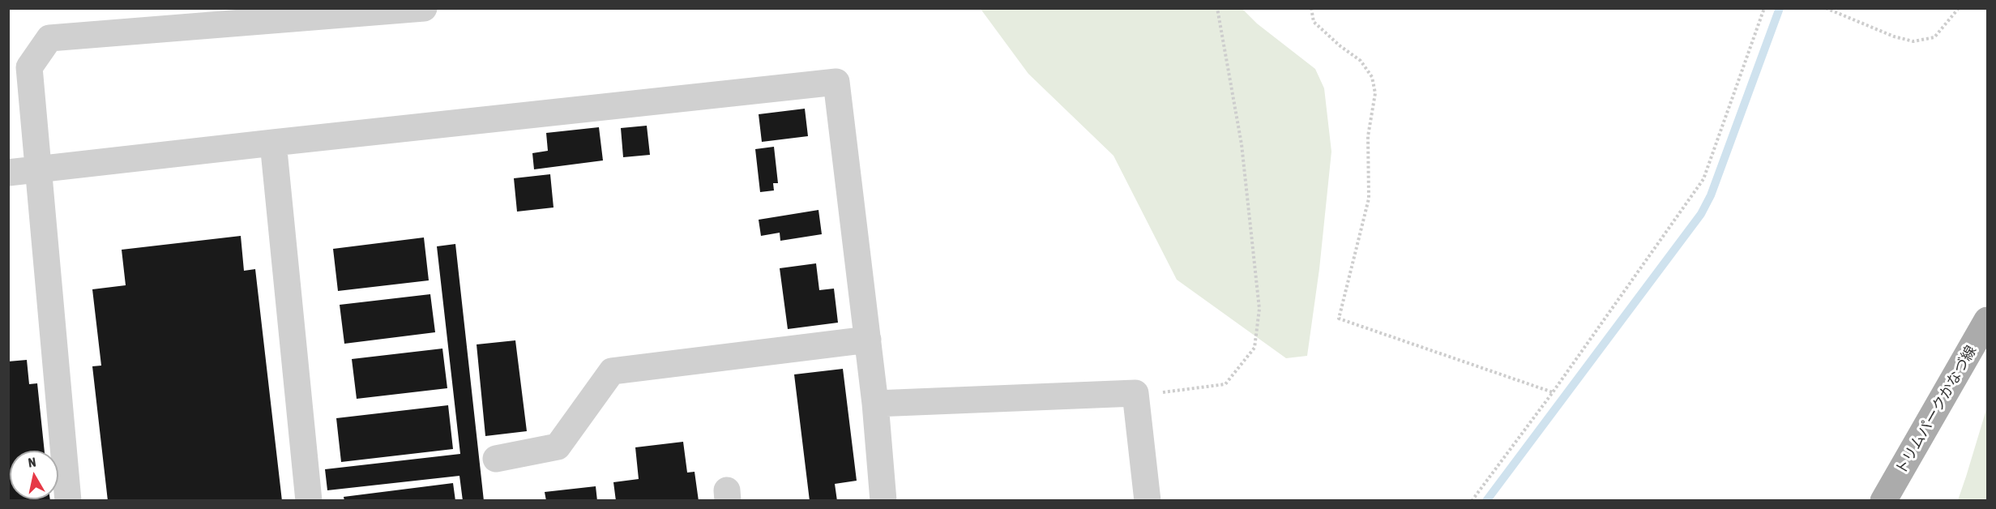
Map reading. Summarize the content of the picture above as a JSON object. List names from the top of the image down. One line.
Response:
{"streets":{"main road":["トリムパークかなづ線"]},"north":"top"}
